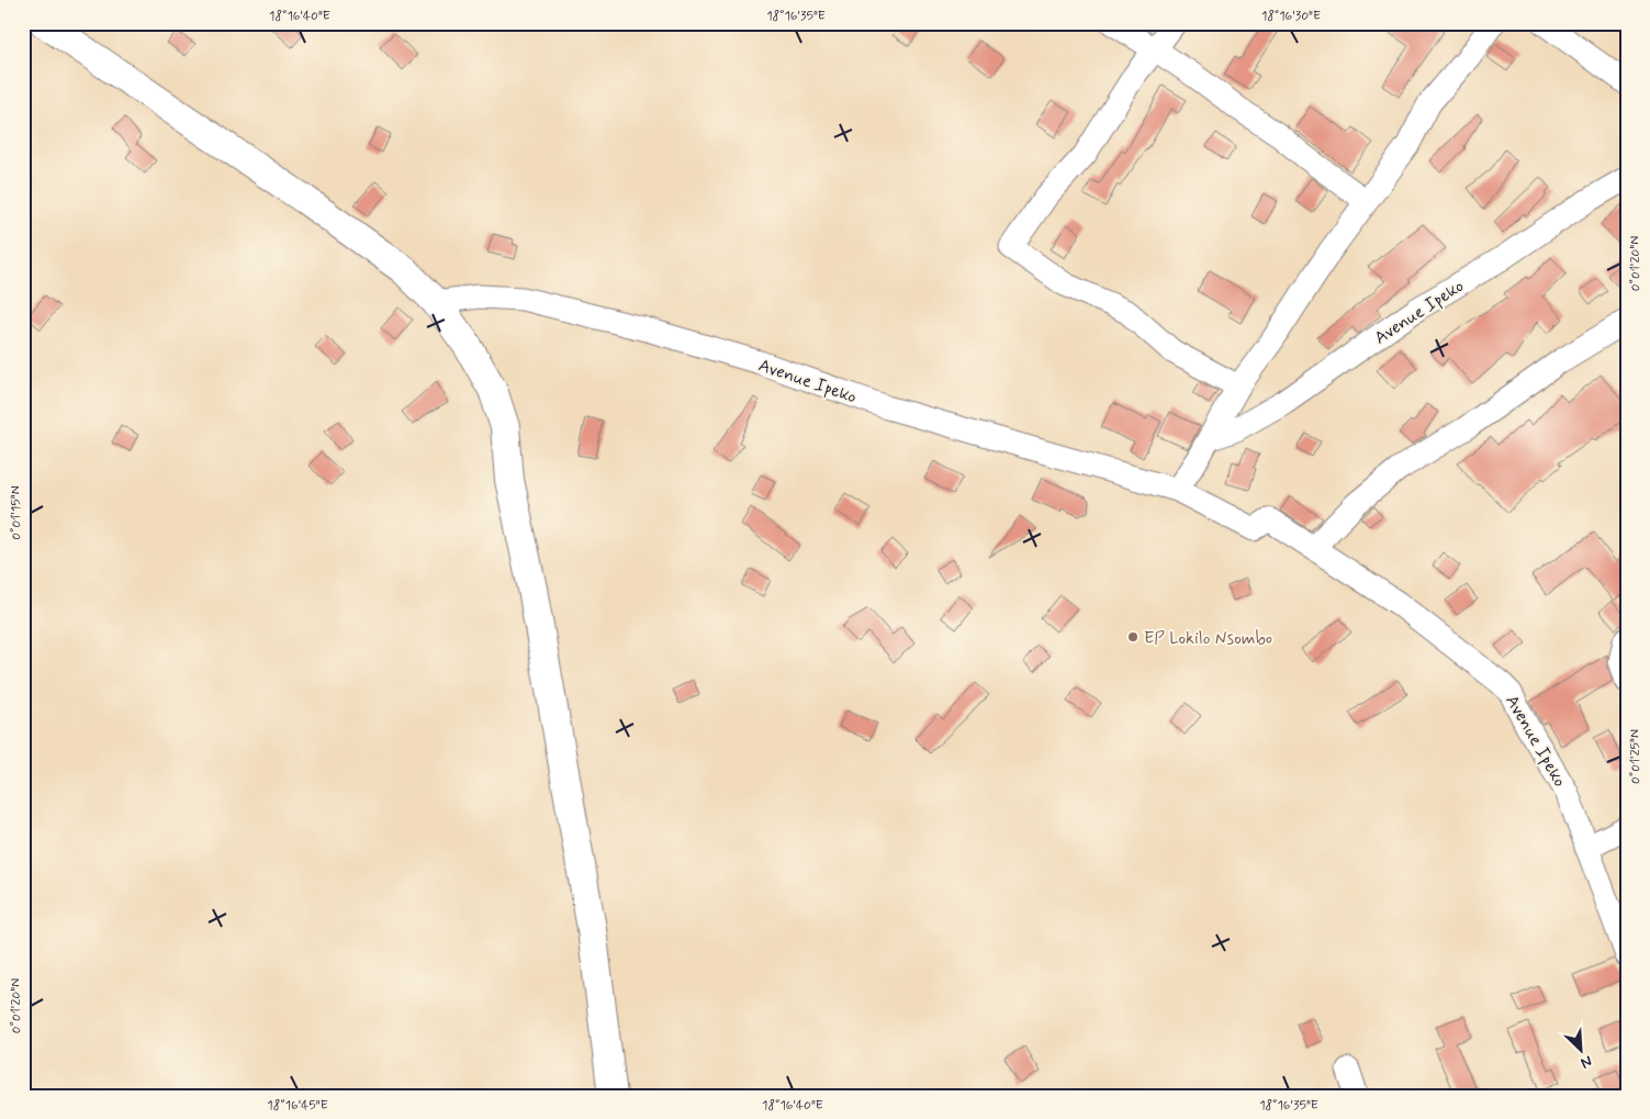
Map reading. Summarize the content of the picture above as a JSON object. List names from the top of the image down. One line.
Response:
{"streets":{"street":["Avenue Ipeko"]},"places":["EP Lokilo Nsombo"],"north":"bottom right","coordinates":["18°16'40\"E","18°16'35\"E","18°16'30\"E","0°01'20\"N","0°01'15\"N","0°01'25\"N","18°16'45\"E"]}
